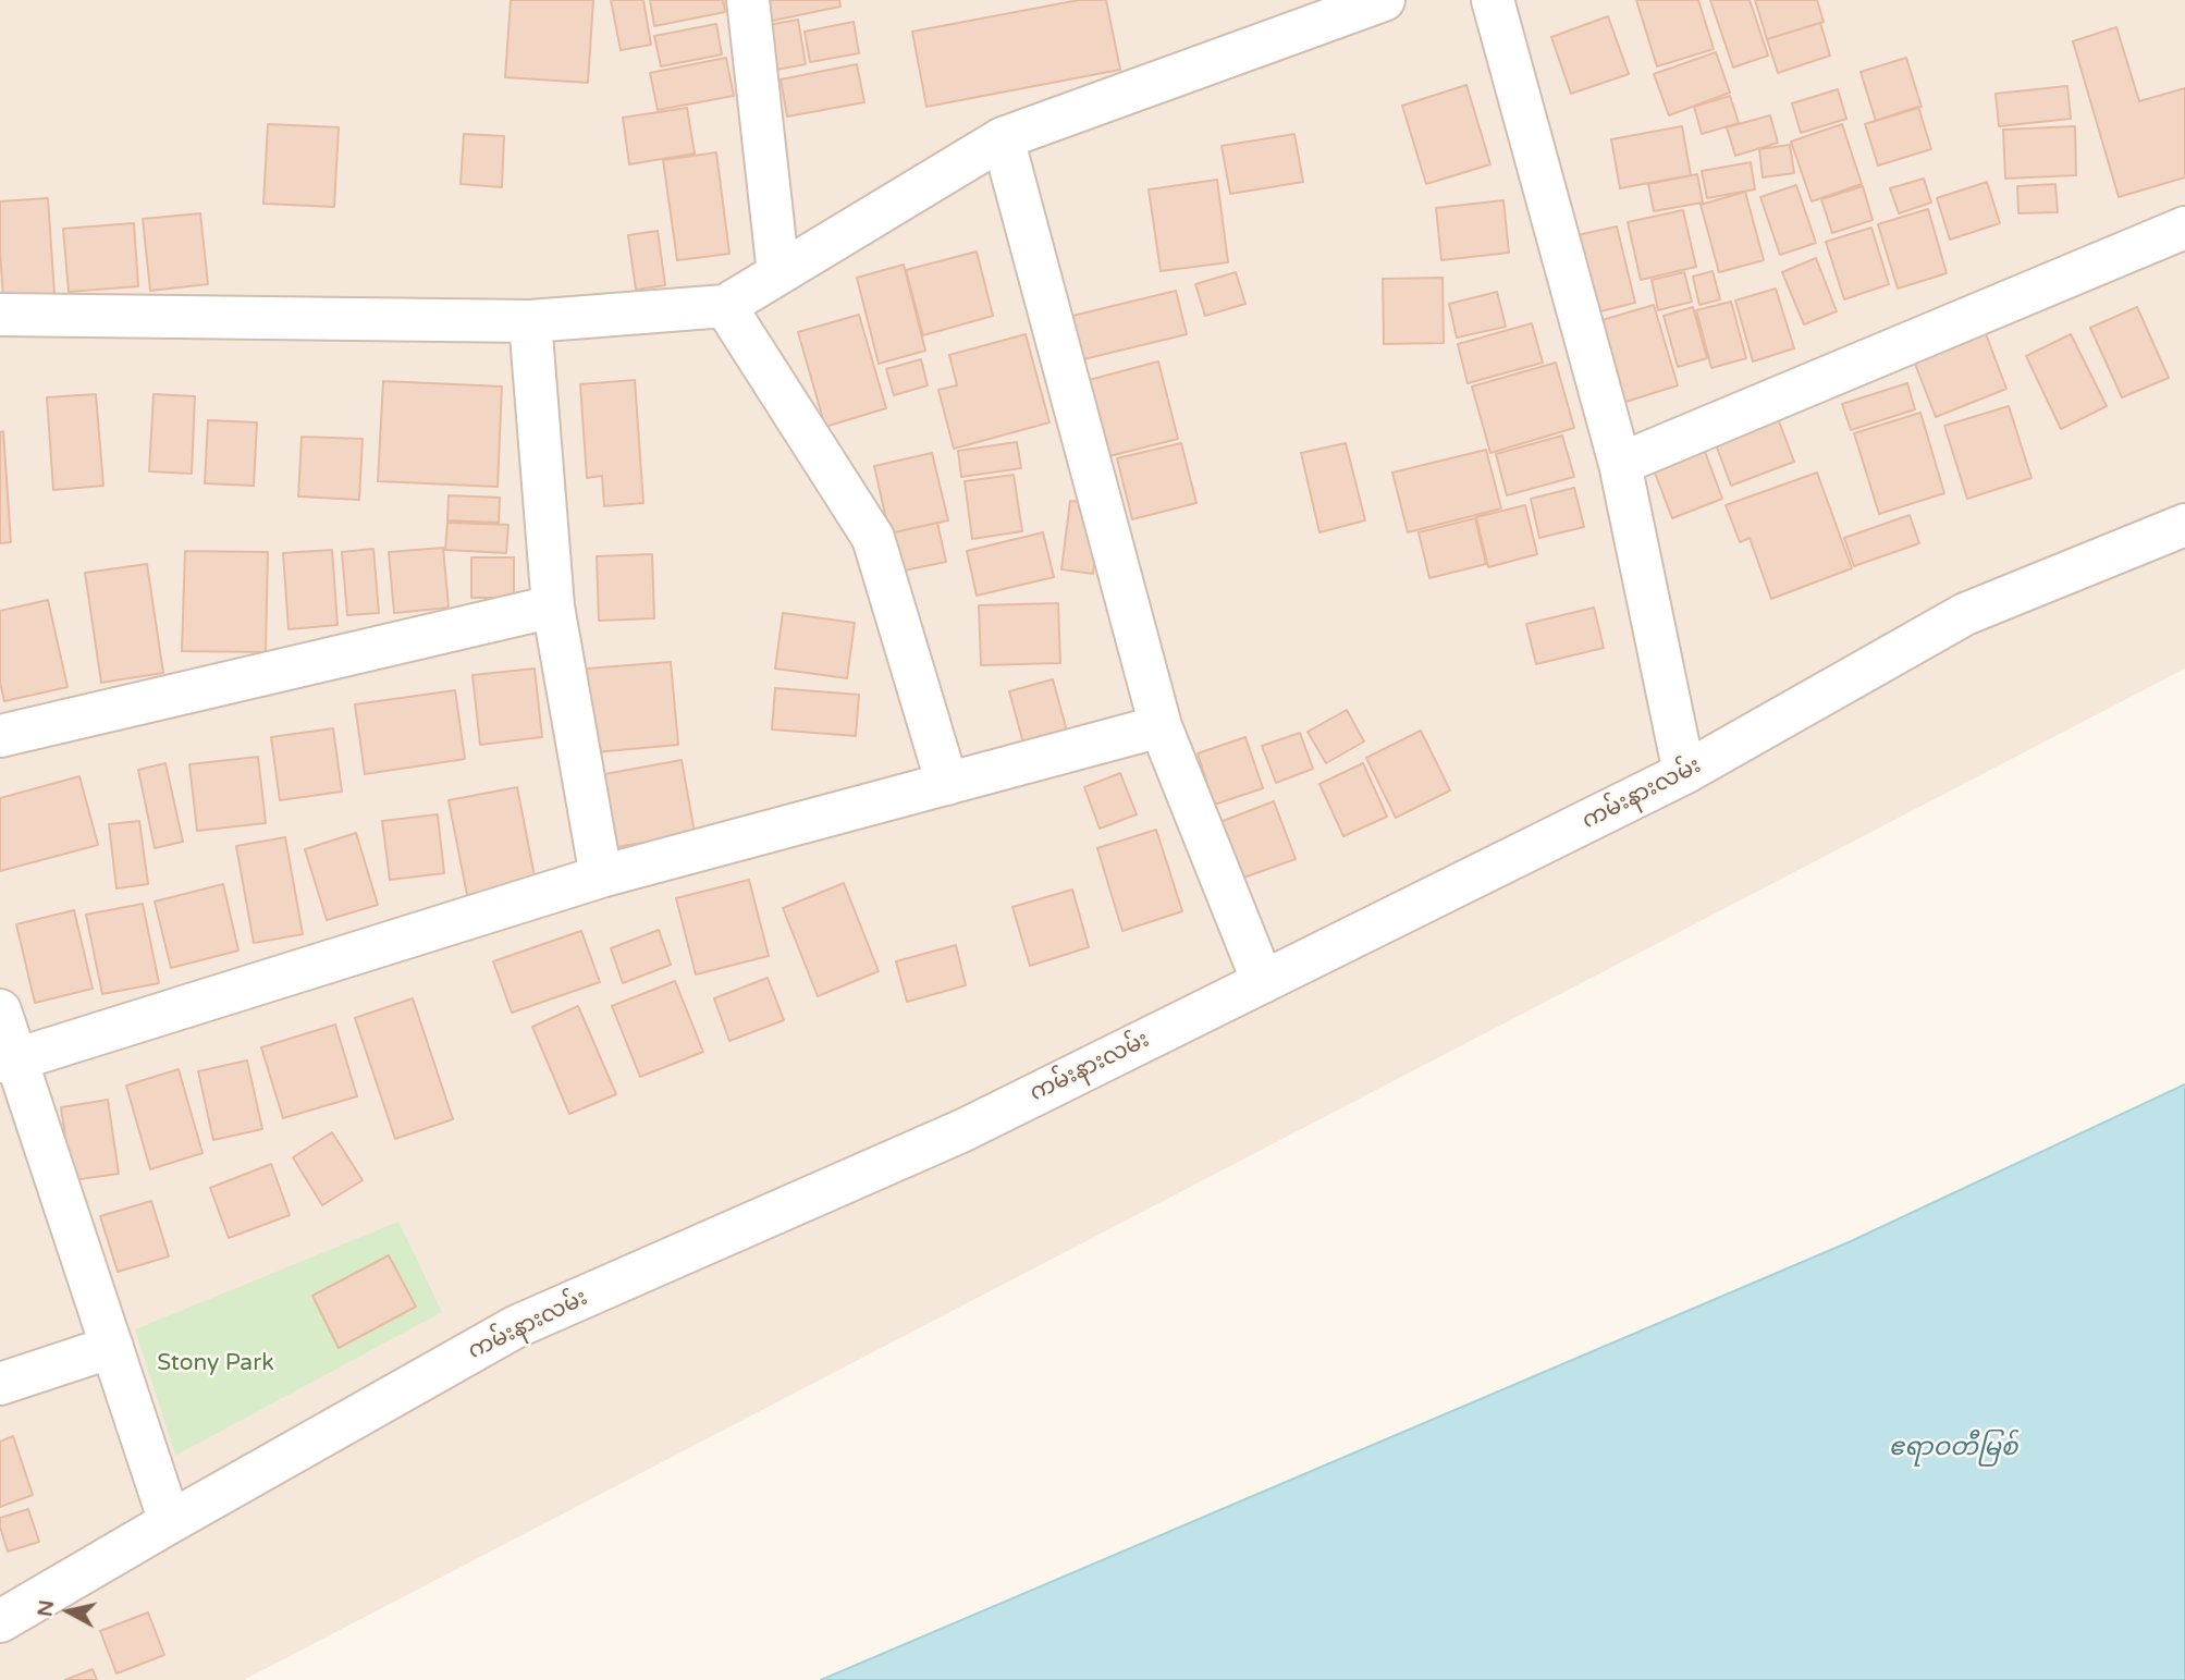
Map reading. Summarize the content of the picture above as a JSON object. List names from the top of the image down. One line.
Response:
{"streets":{"street":["ကမ်းနားလမ်း"]},"water":["ဧရာဝတီမြစ်"],"parks":["Stony Park"],"north":"left"}
